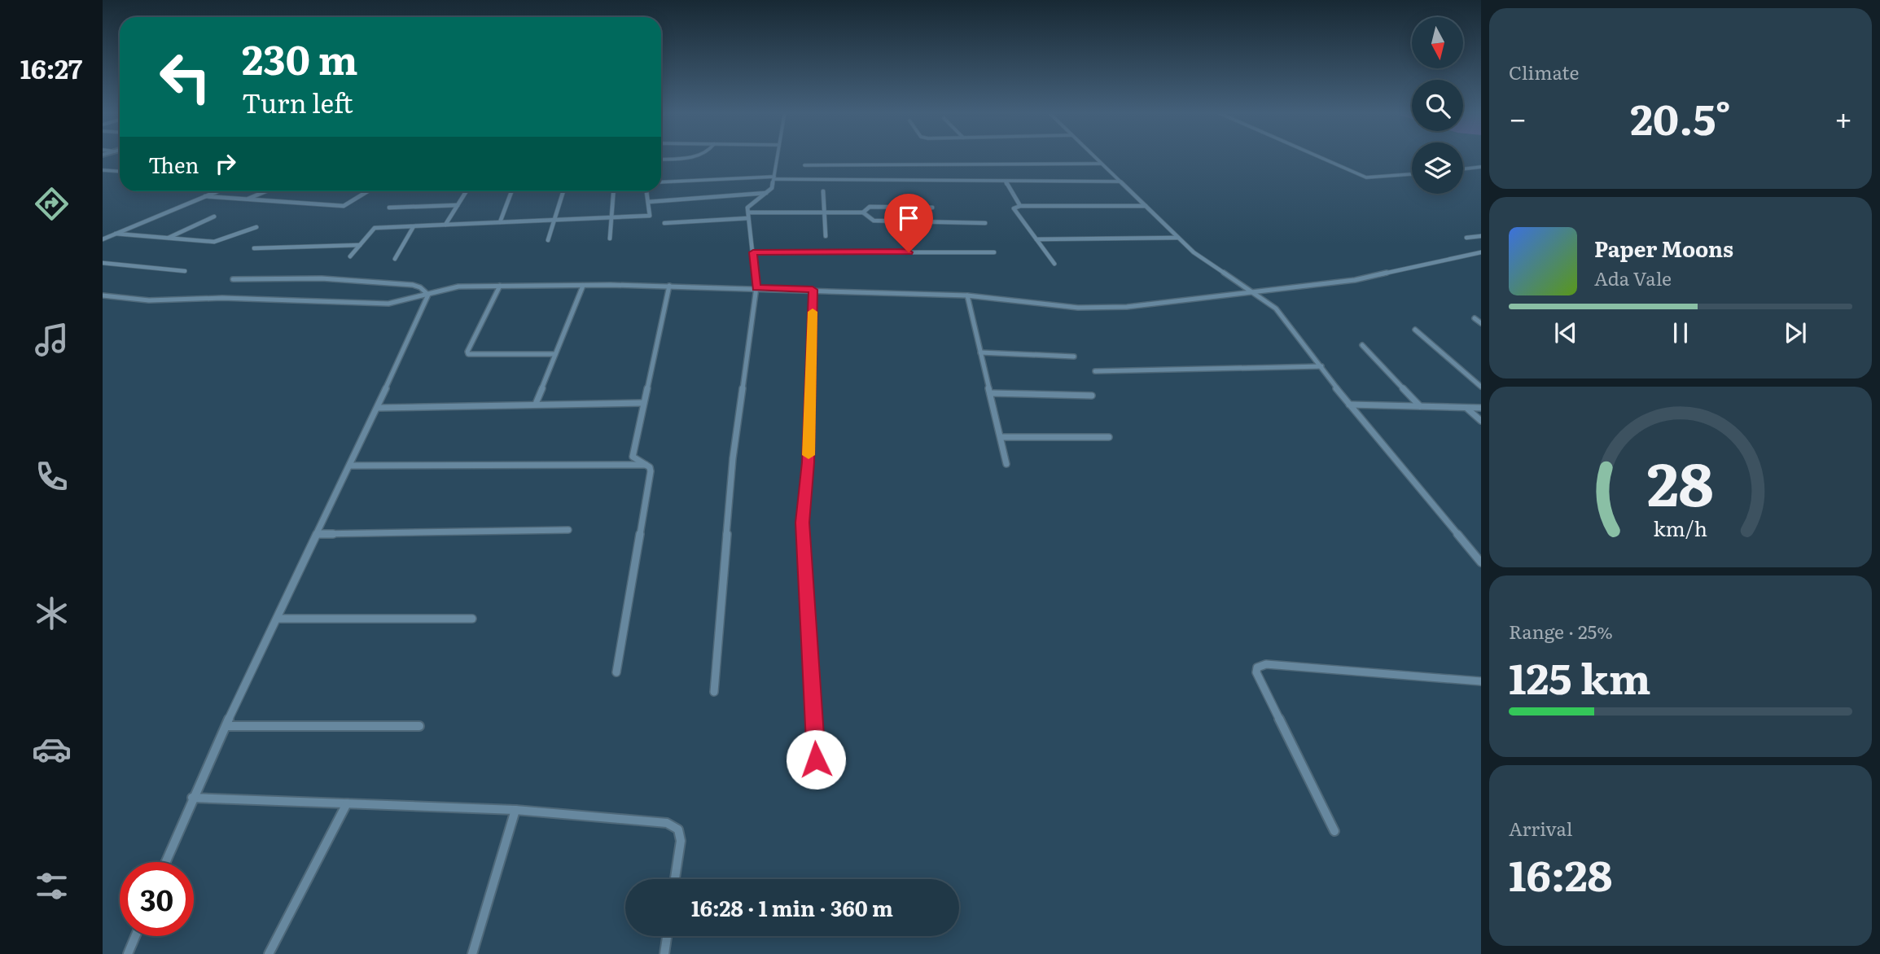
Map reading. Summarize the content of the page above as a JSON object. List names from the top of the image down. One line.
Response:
{"north":"bottom","page":{"tabs":"16:27","tile":["Climate",["Range · 25%","125 km"],["Arrival","16:28"]],"turn":["230 m","Turn left"],"heat":["−","20.5°","+"],"then":"Then","song":["Paper Moons","Ada Vale"],"limit":"30","trip":"16:28 · 1 min · 360 m","gauge":["28","km/h"]}}
